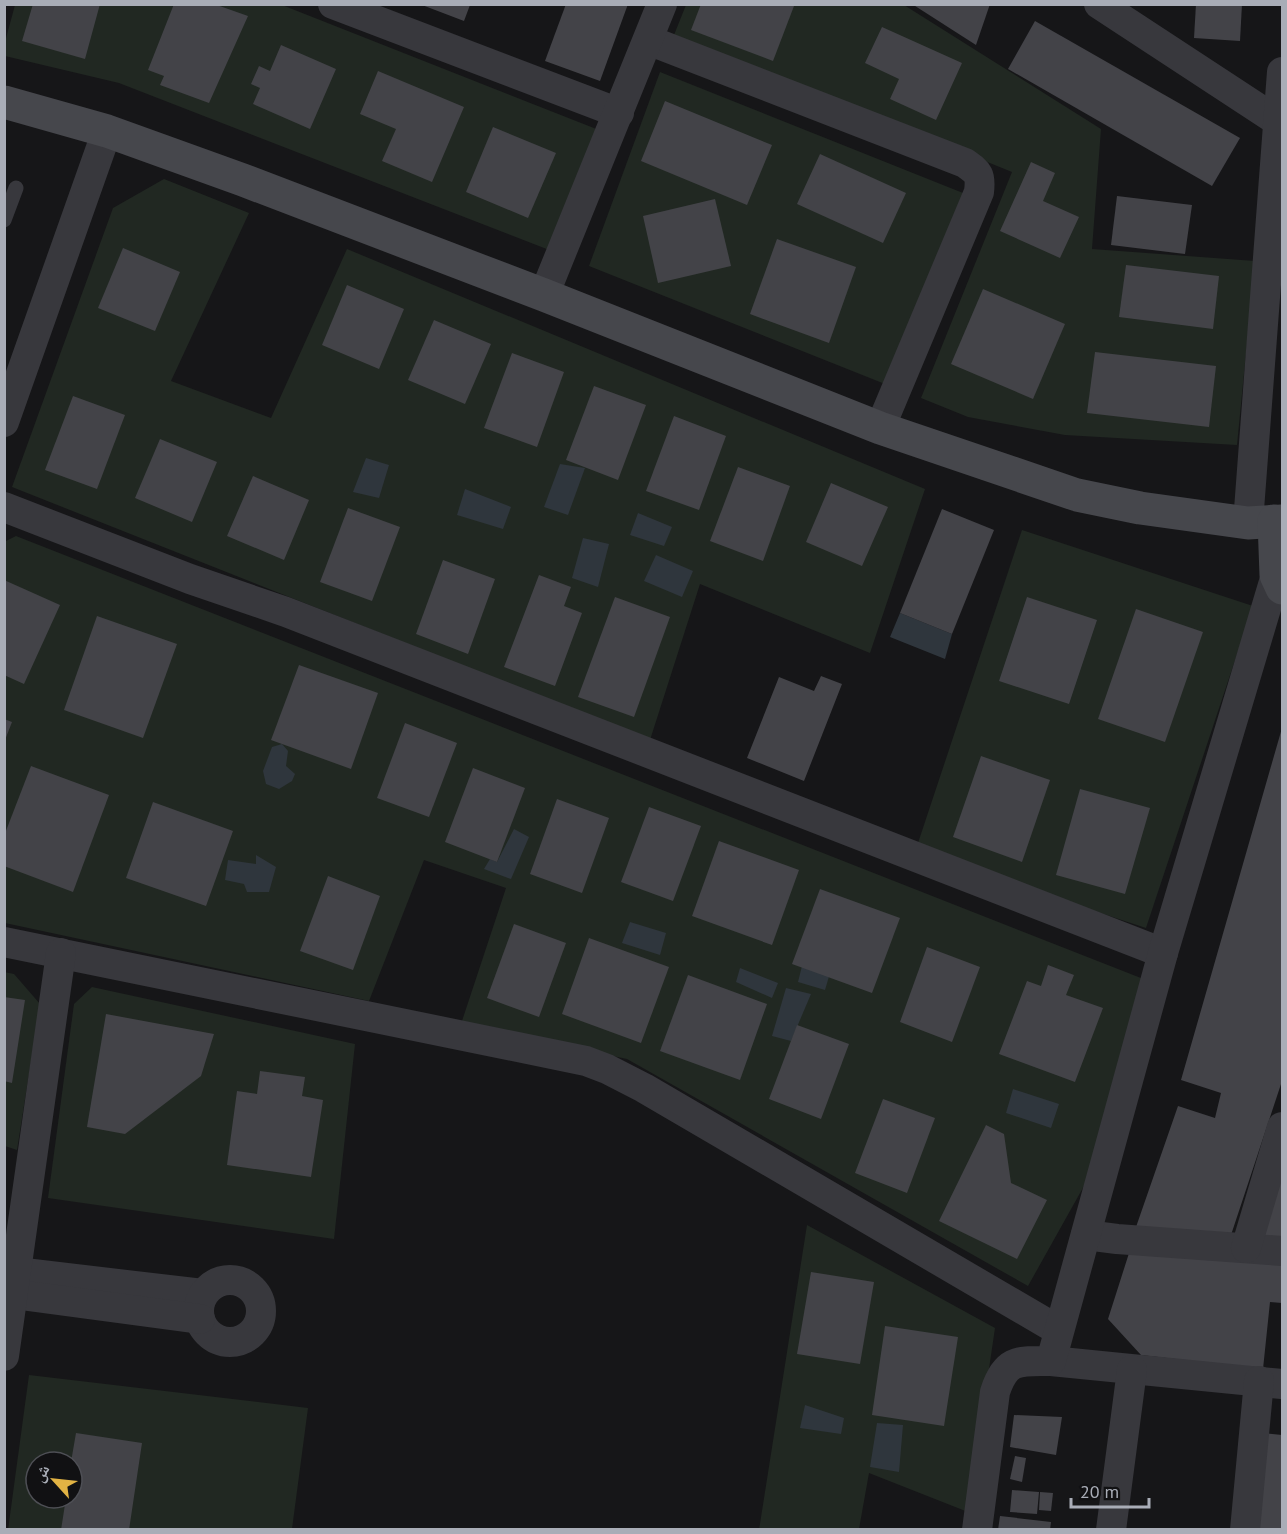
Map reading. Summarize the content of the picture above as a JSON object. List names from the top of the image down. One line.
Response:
{"scale_bar":"20 m","north":"top left"}
